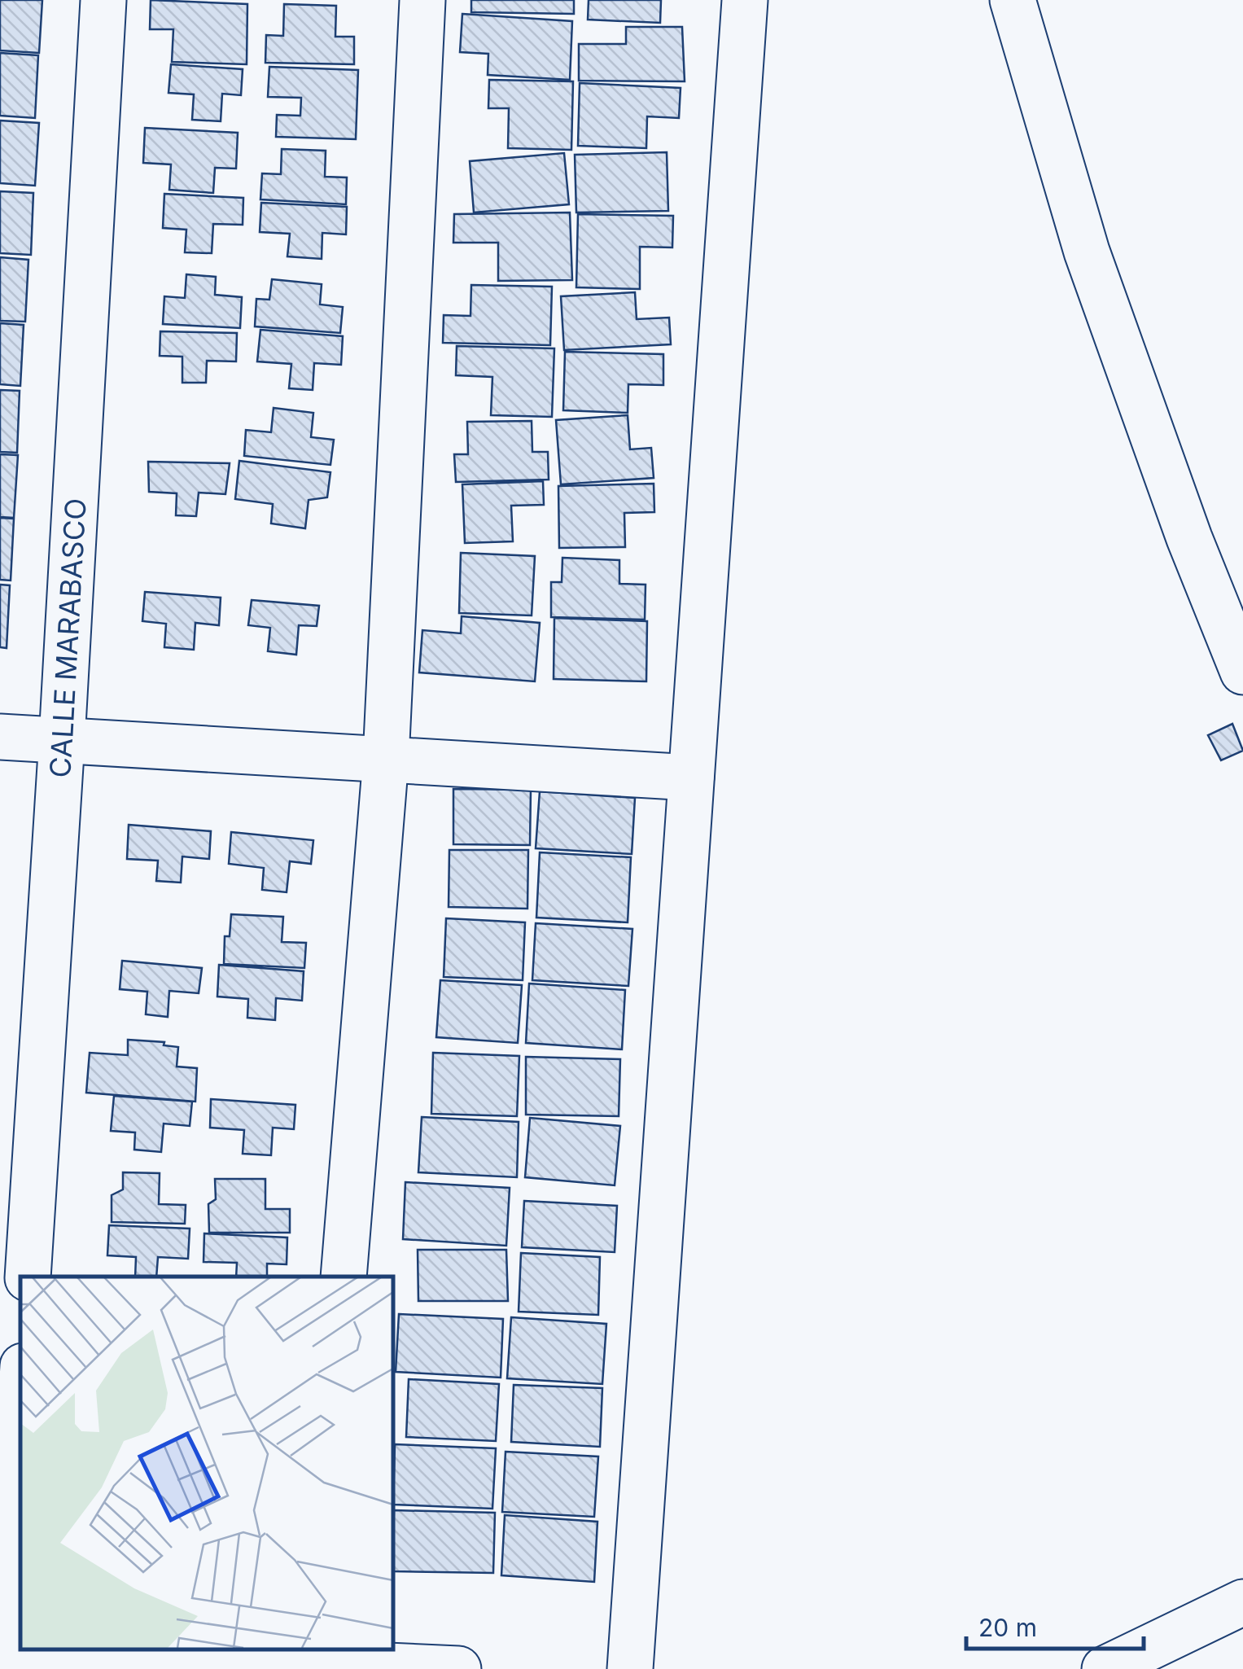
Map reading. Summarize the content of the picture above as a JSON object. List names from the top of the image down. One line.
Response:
{"streets":{"street":["CALLE MARABASCO"]},"scale_bar":"20 m"}
